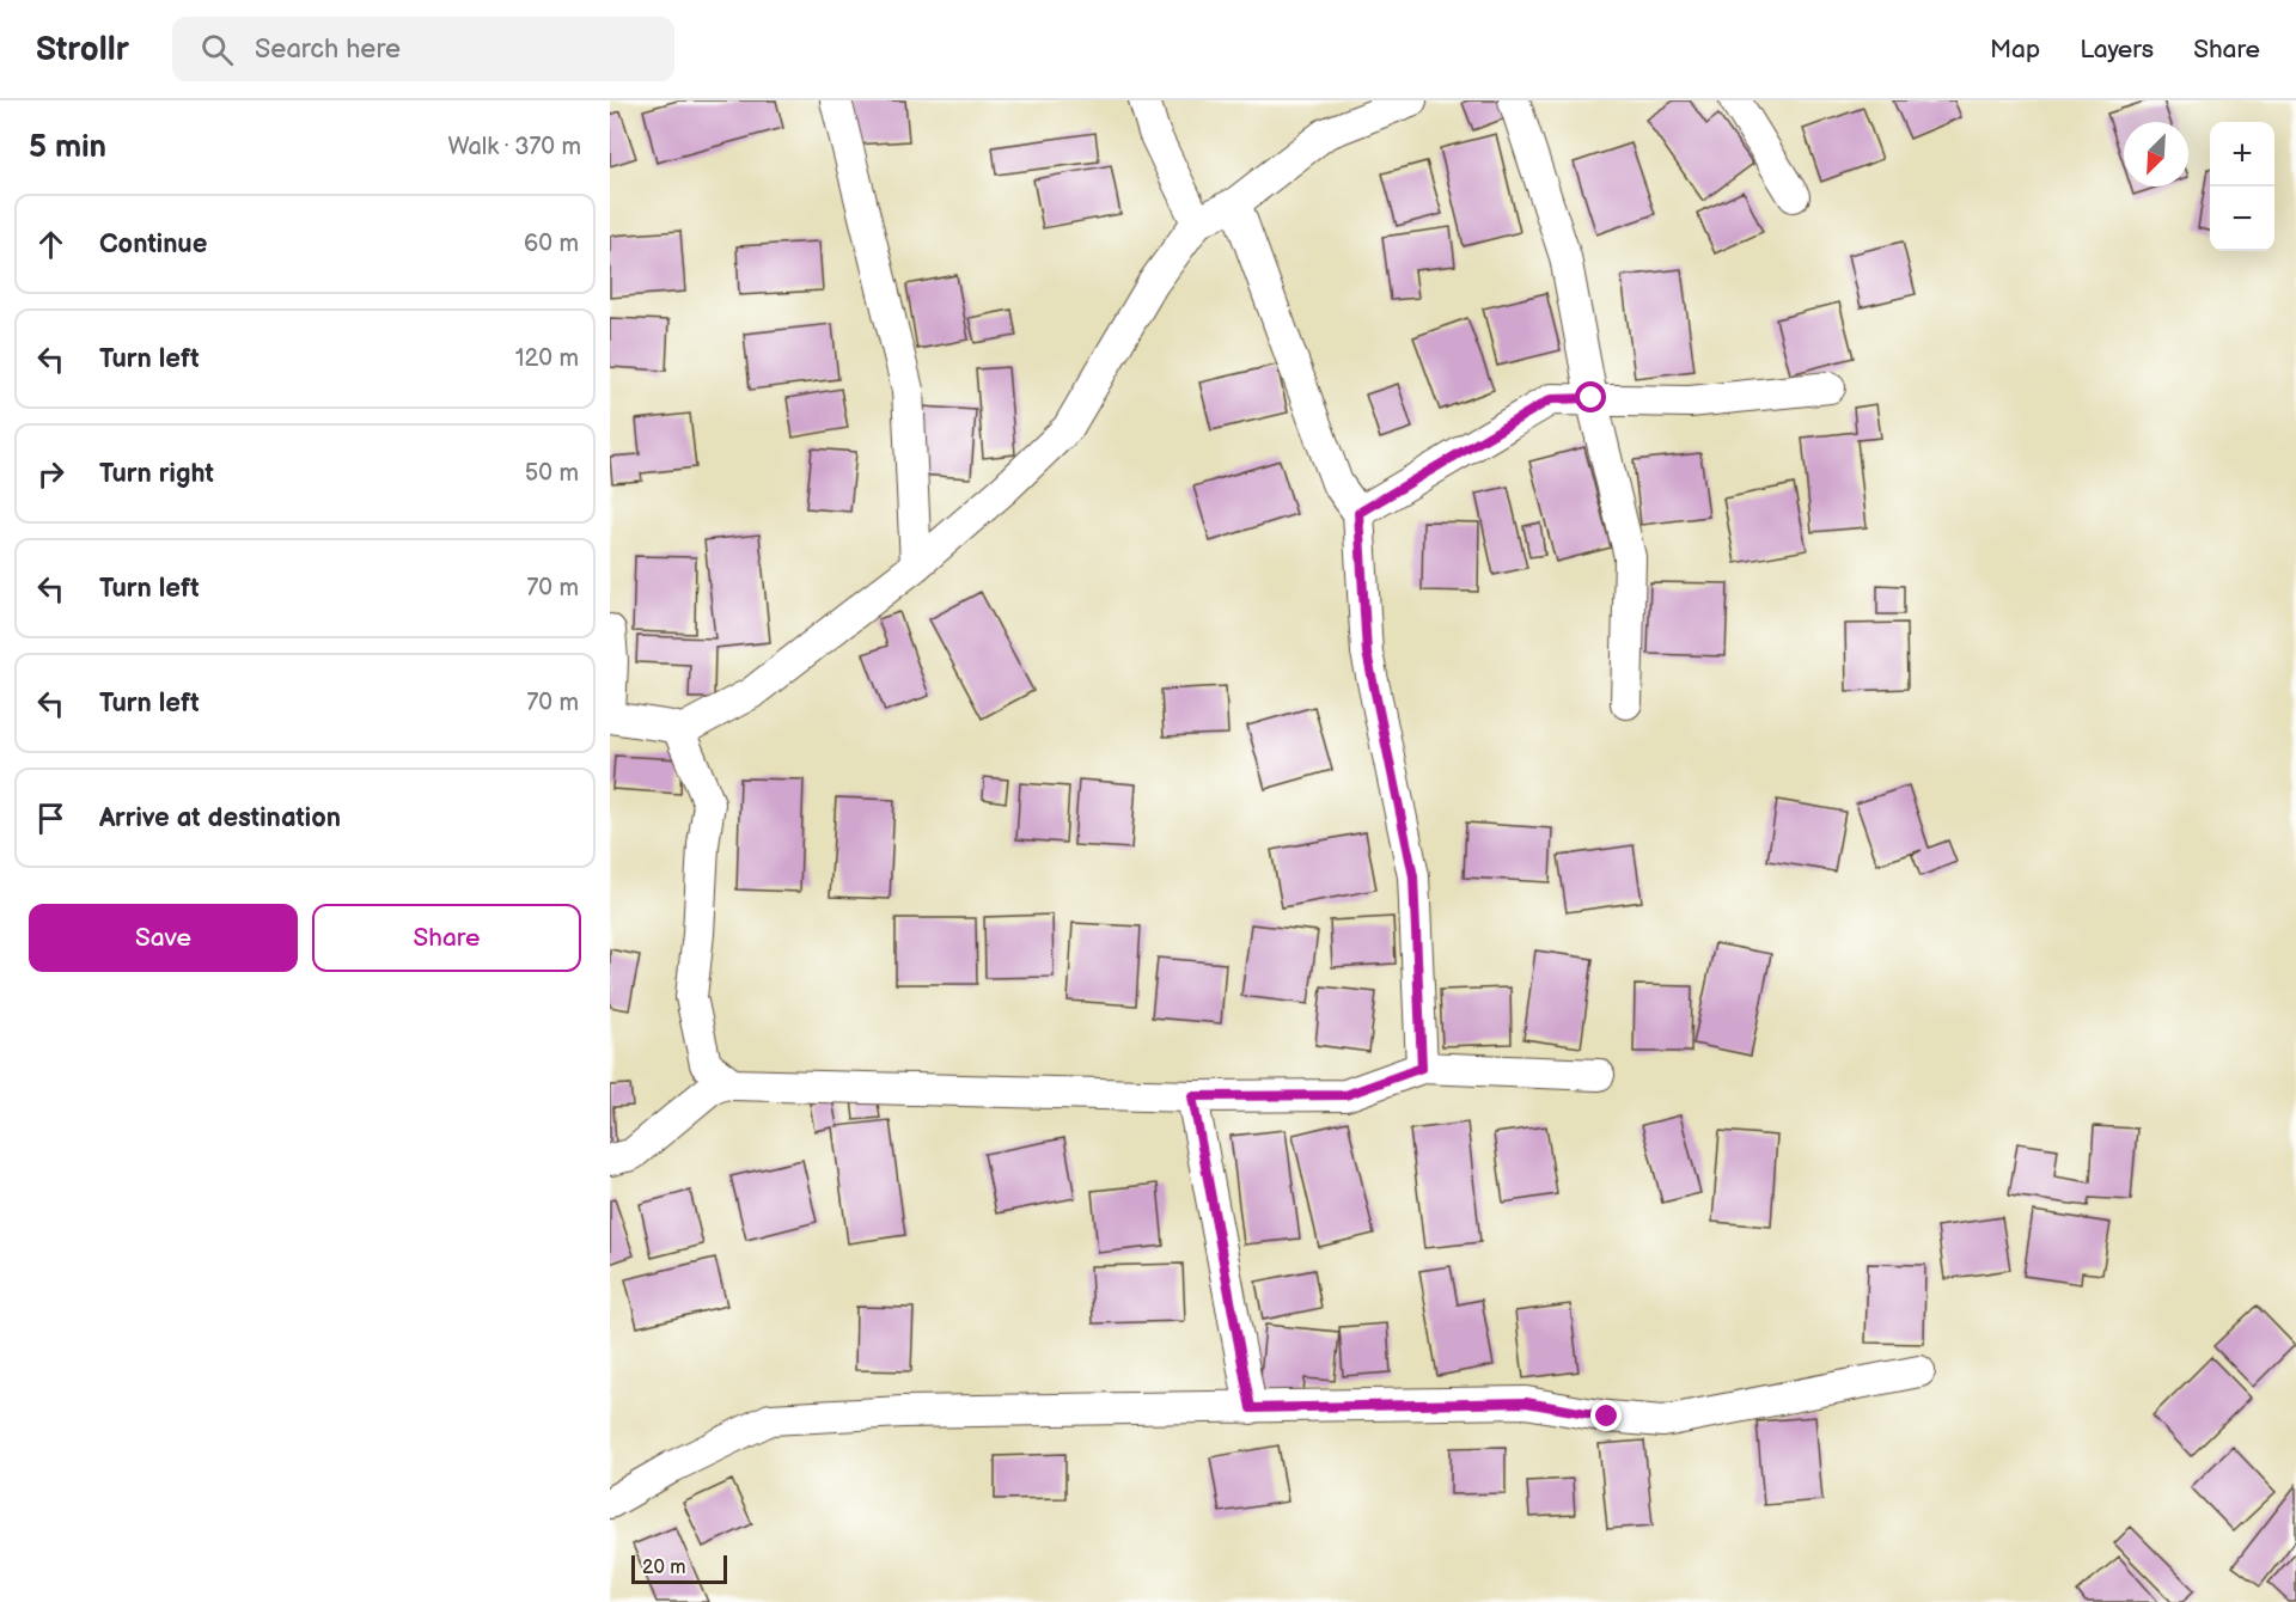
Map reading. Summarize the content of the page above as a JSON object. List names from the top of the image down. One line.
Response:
{"scale_bar":"20 m","north":"bottom left","page":{"header":"Strollr","search":"Search here","nav":["Map","Layers","Share"],"heading":["5 min","Walk · 370 m"],"map_buttons":["+","−"],"list":[["Continue","60 m"],["Turn left","120 m"],["Turn right","50 m"],["Turn left","70 m"],["Turn left","70 m"],"Arrive at destination"],"buttons":["Save","Share"],"scale":"20 m"}}
